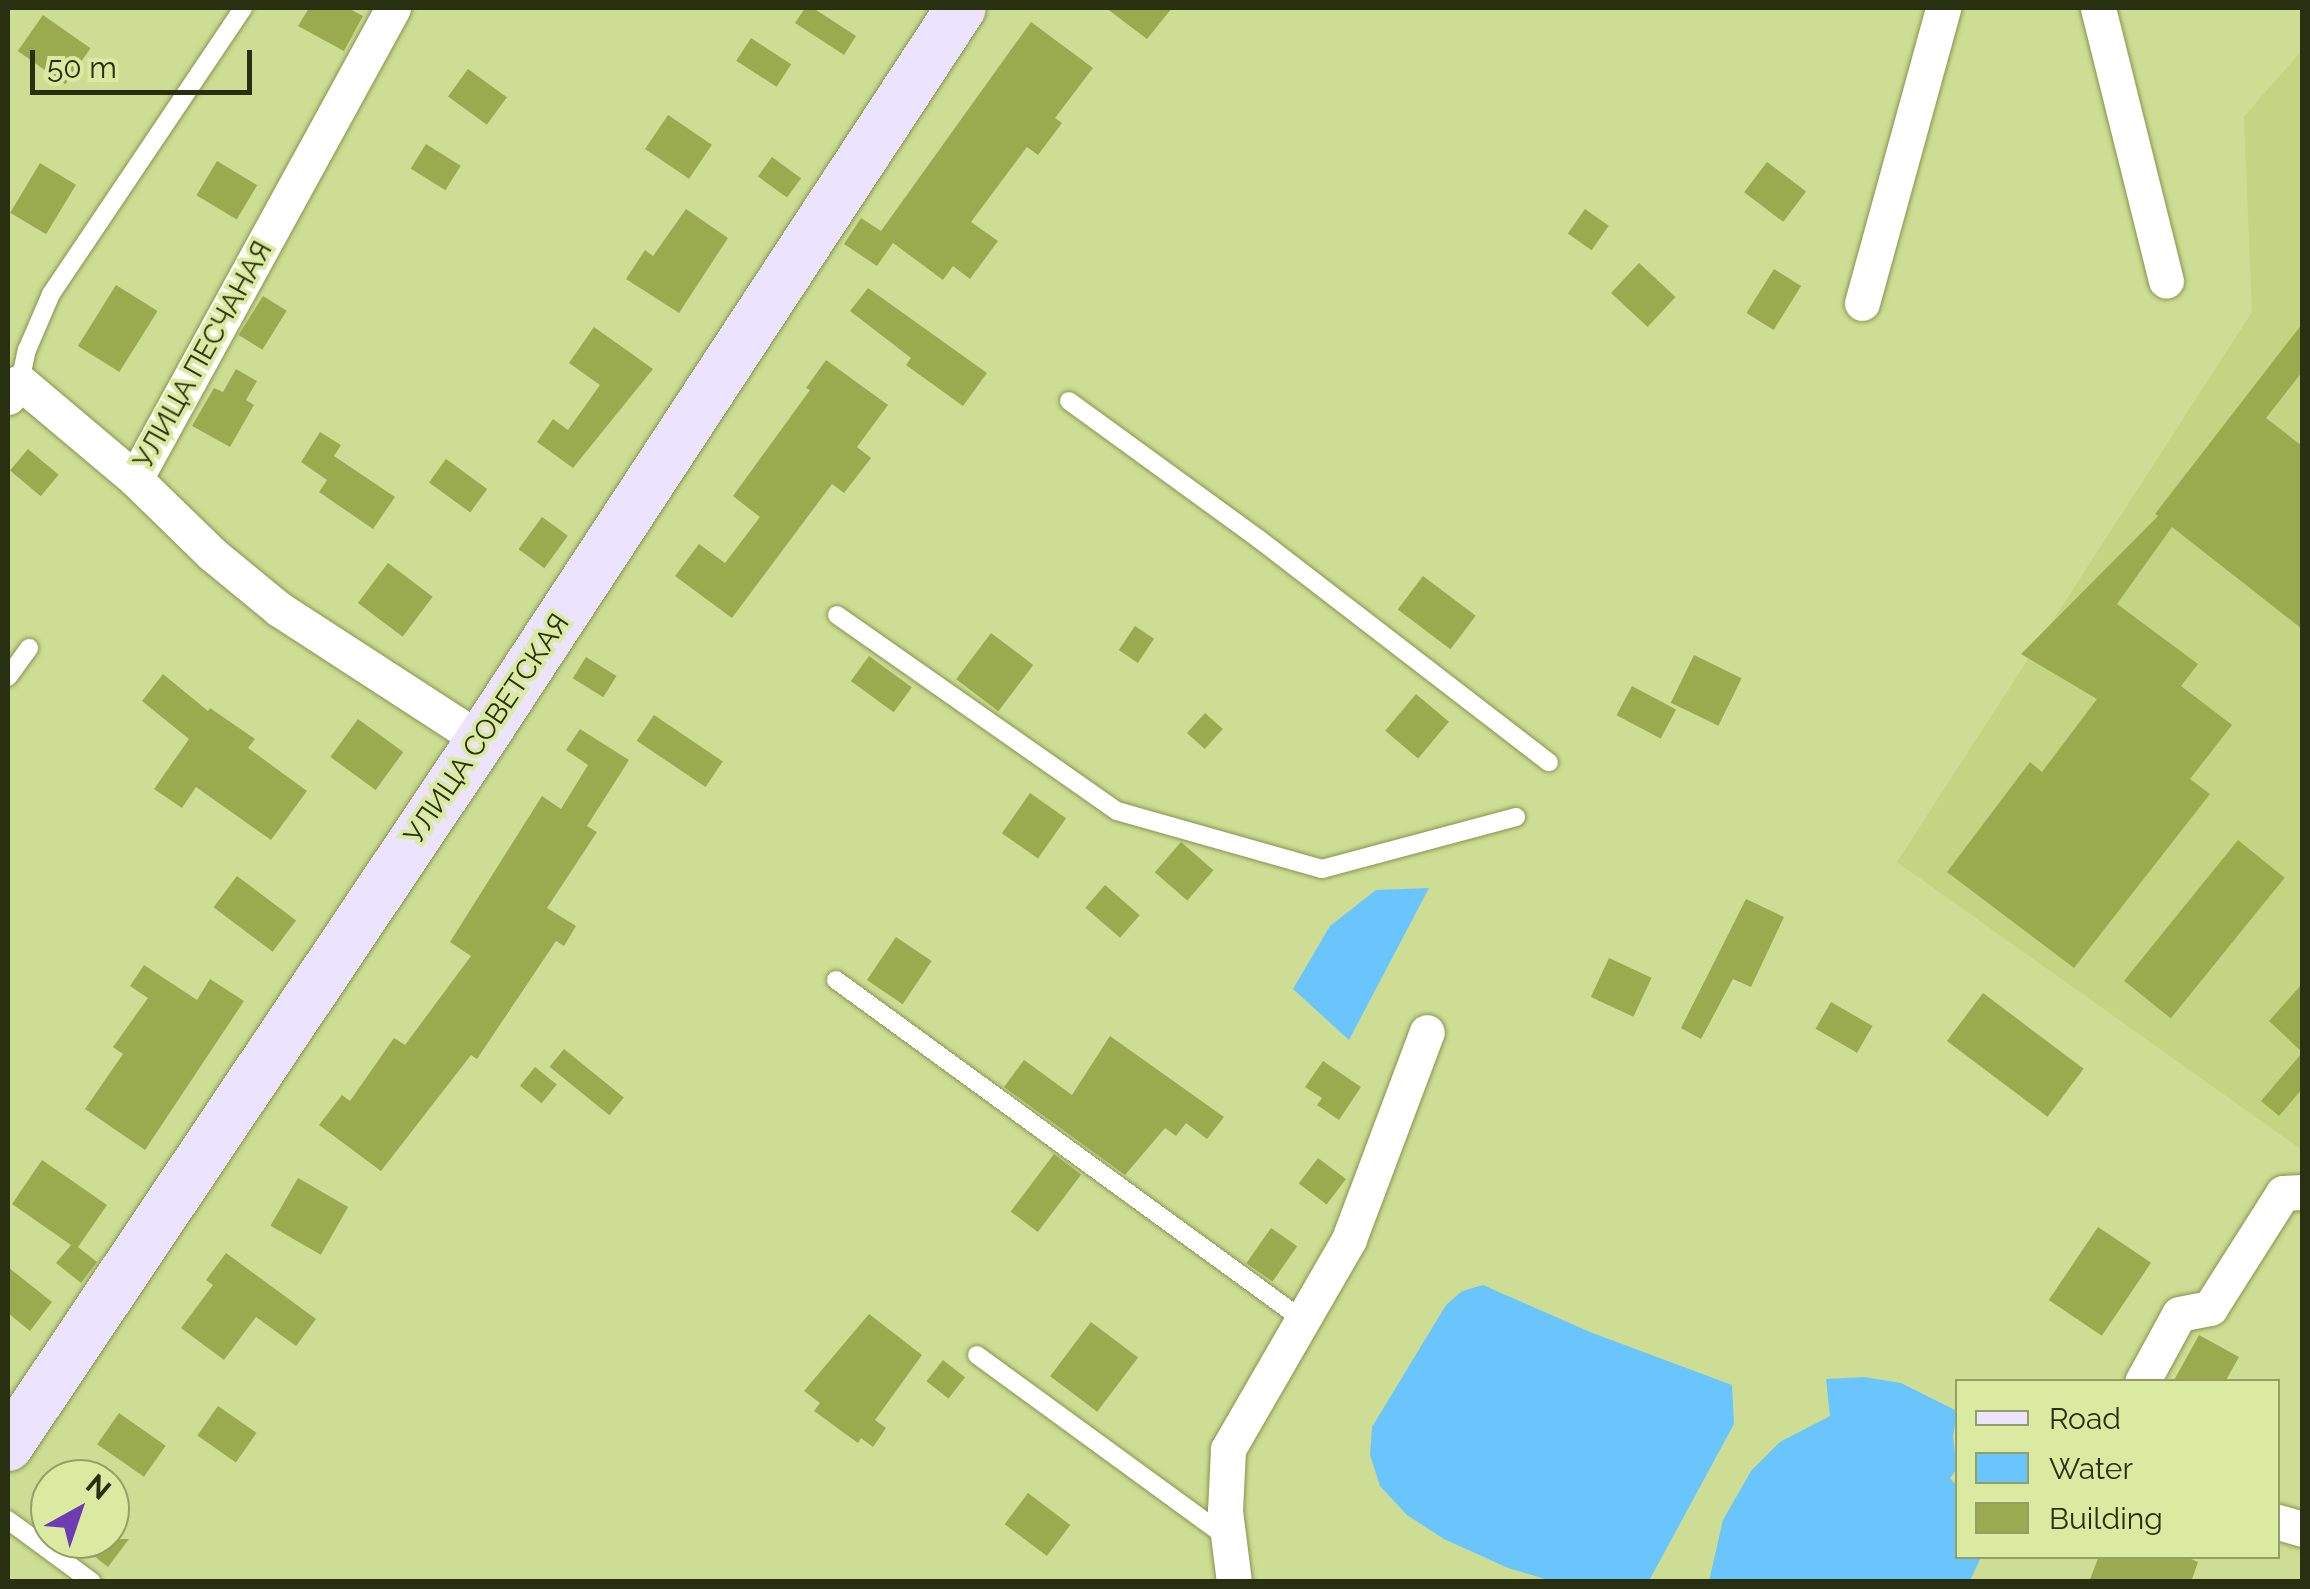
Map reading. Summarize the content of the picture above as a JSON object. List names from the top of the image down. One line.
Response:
{"streets":{"street":["УЛИЦА ПЕСЧАНАЯ","УЛИЦА СОВЕТСКАЯ"]},"crossings":[["УЛИЦА ПЕСЧАНАЯ","УЛИЦА СОВЕТСКАЯ"]],"legend":["Road","Water","Building"],"scale_bar":"50 m","north":"top right"}
